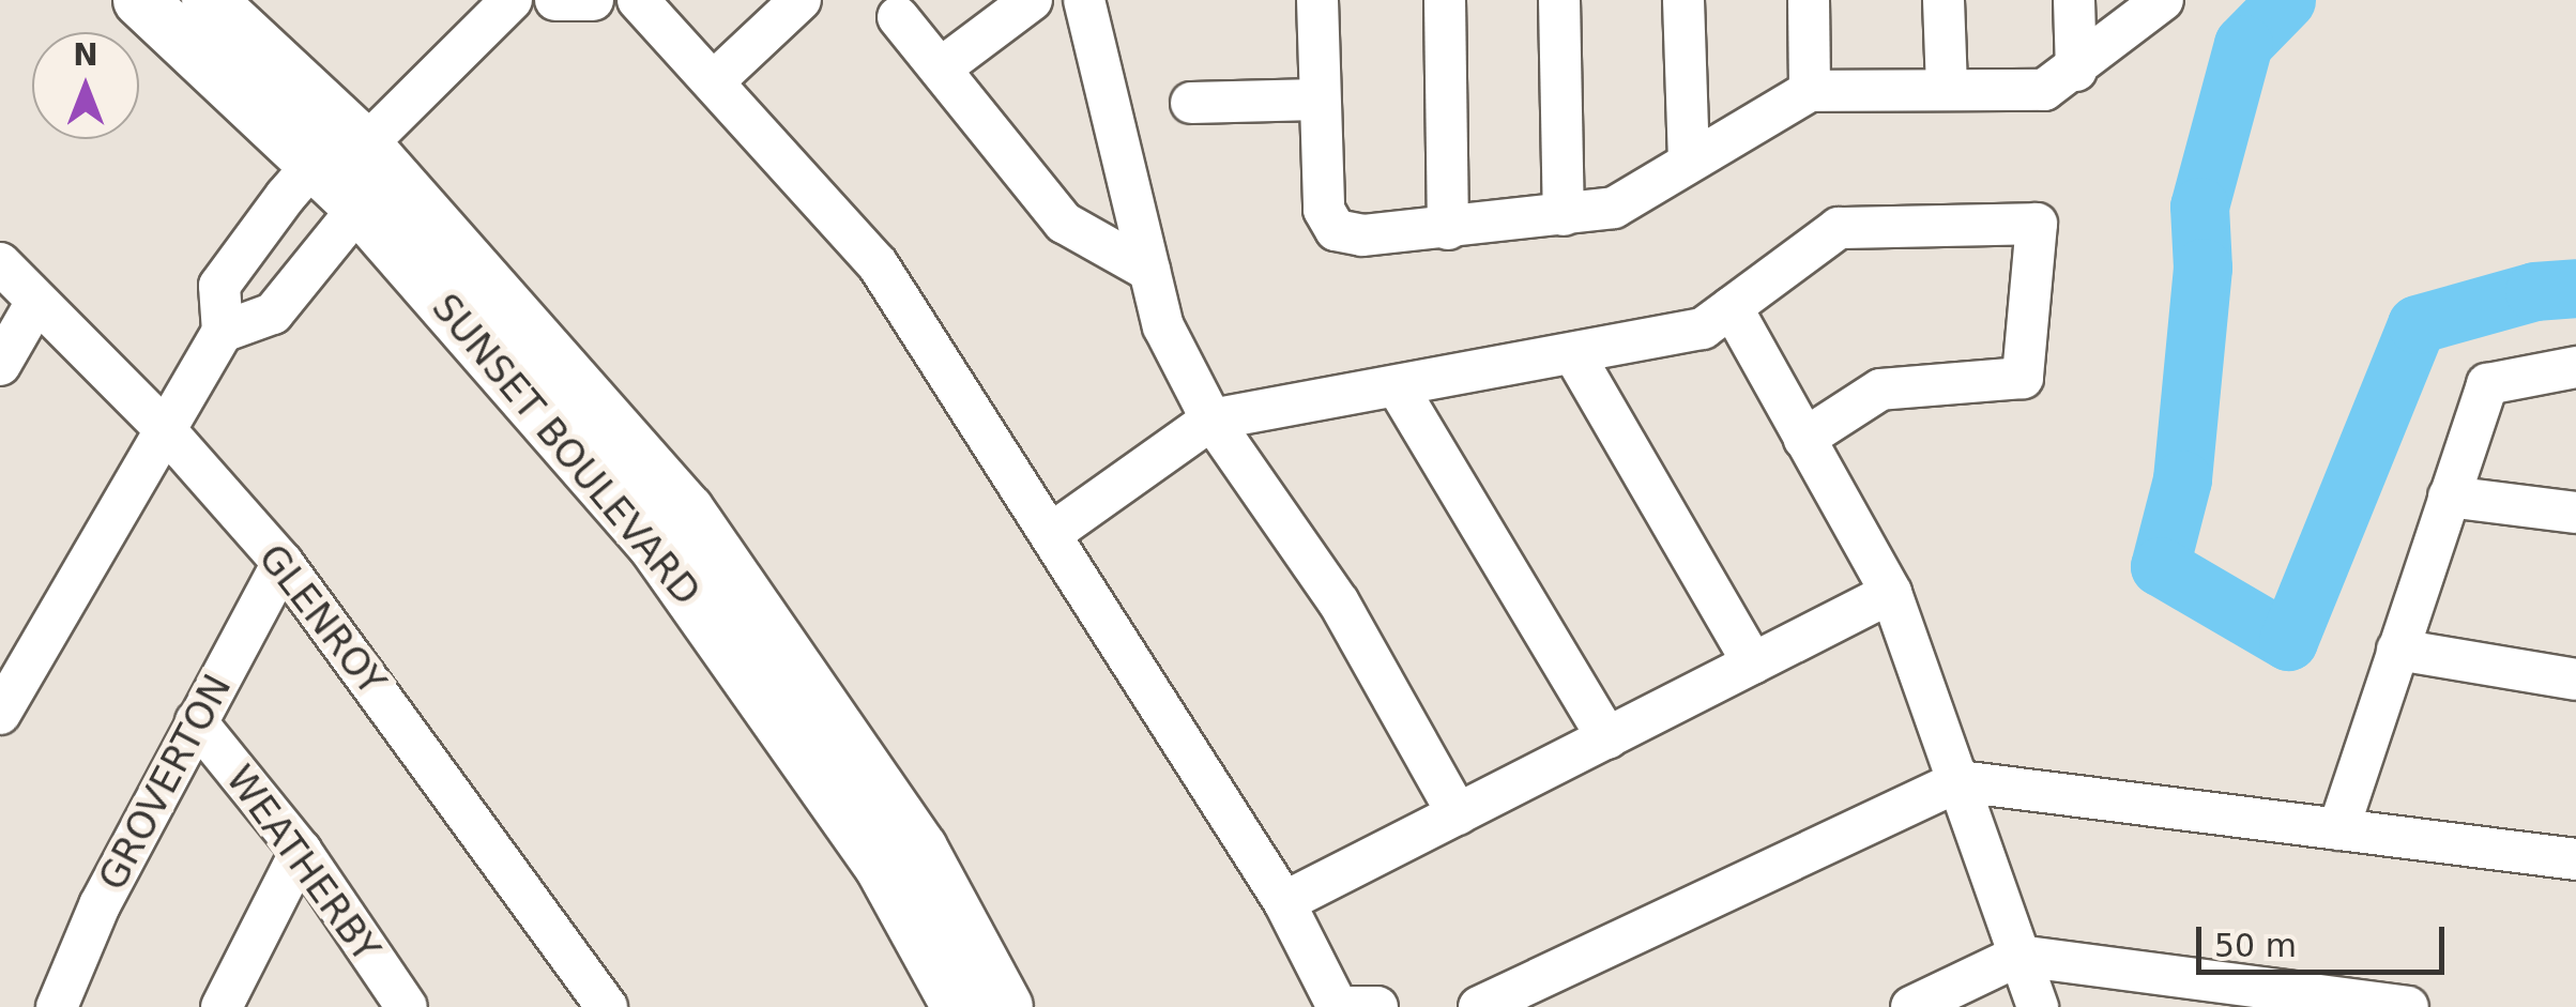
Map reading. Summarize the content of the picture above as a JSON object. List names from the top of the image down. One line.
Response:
{"streets":{"main road":["SUNSET BOULEVARD"],"street":["GLENROY","GROVERTON","WEATHERBY"]},"crossings":[["GLENROY","GROVERTON"],["GROVERTON","WEATHERBY"]],"scale_bar":"50 m","north":"top"}
